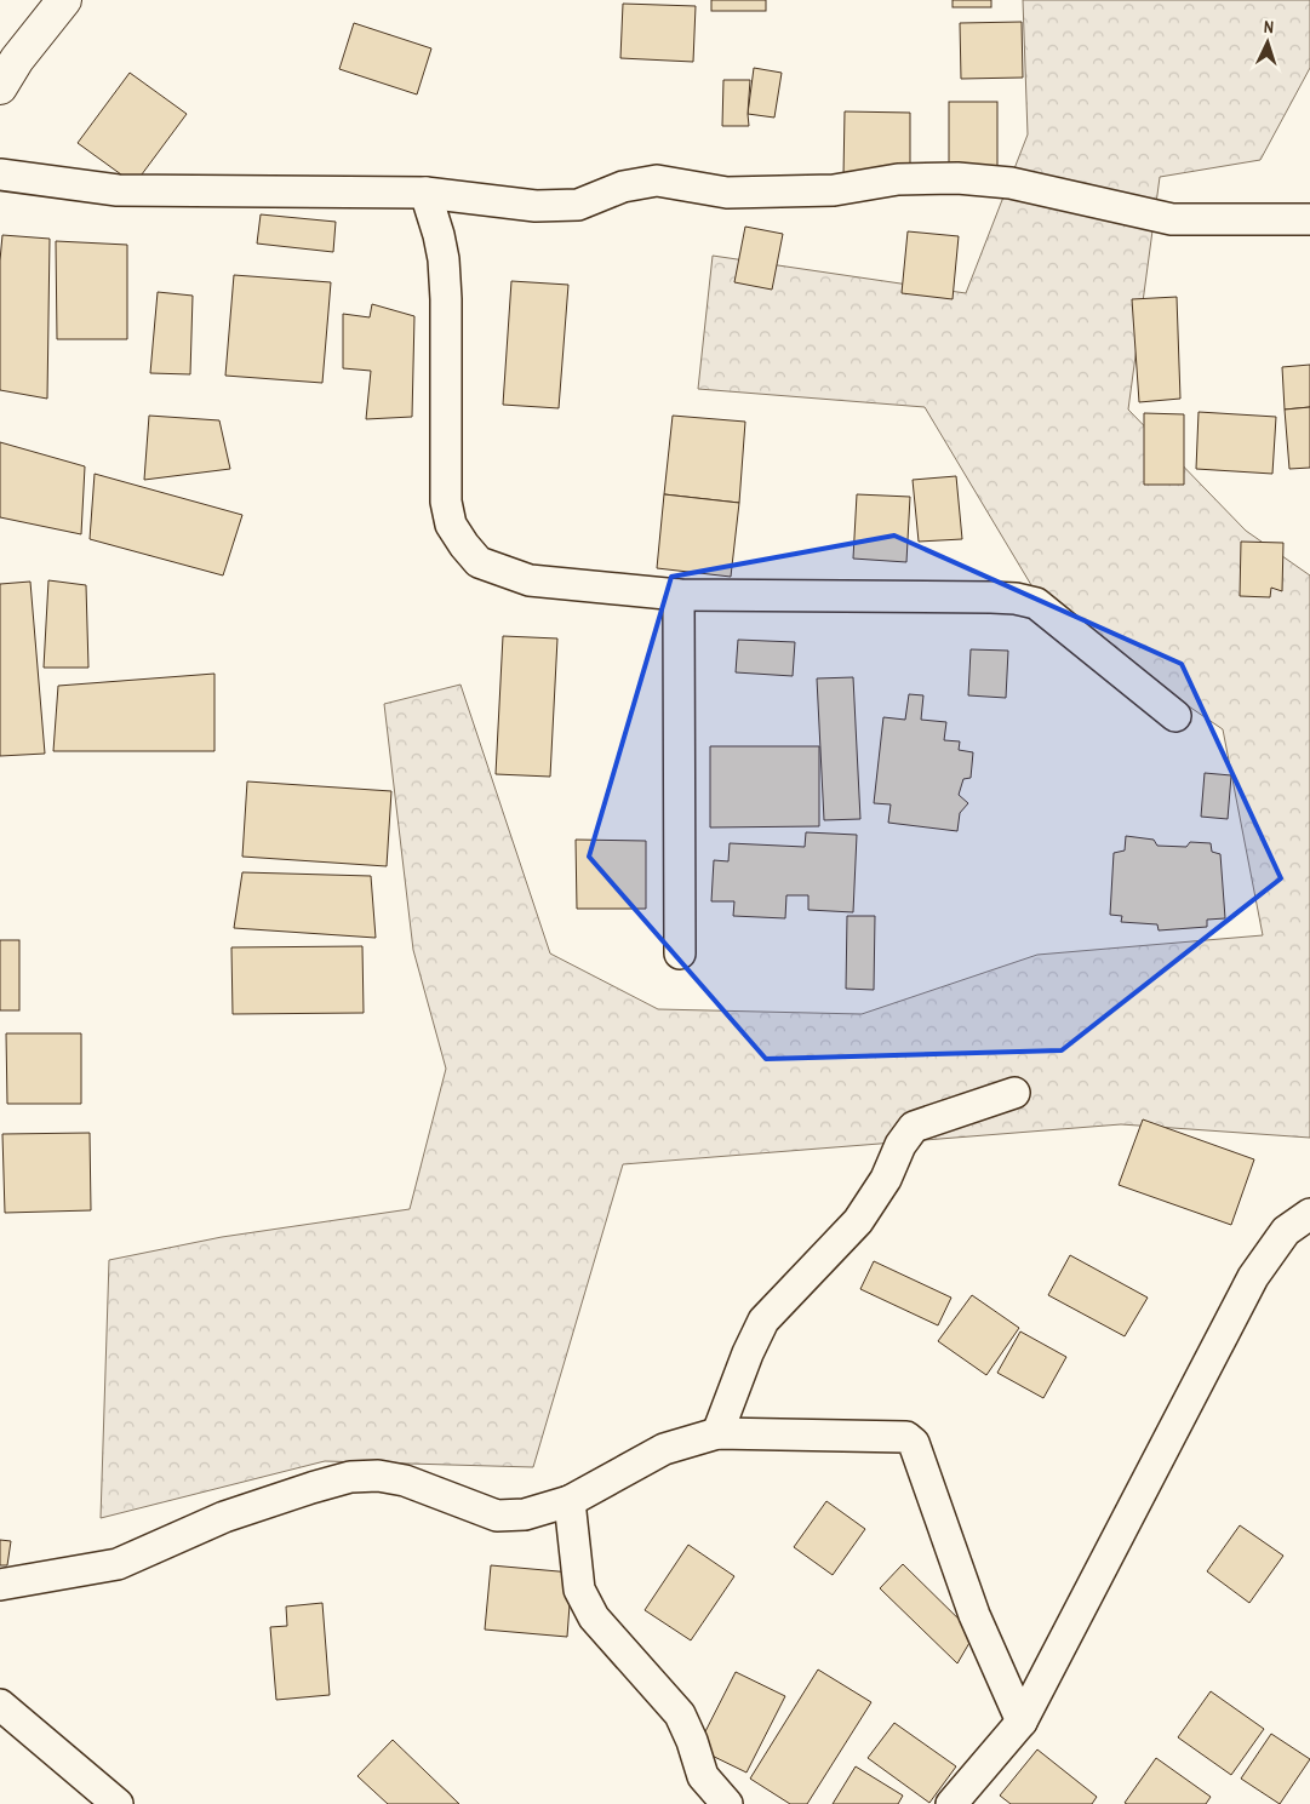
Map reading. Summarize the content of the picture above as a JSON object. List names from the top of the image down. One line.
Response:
{"north":"top"}
